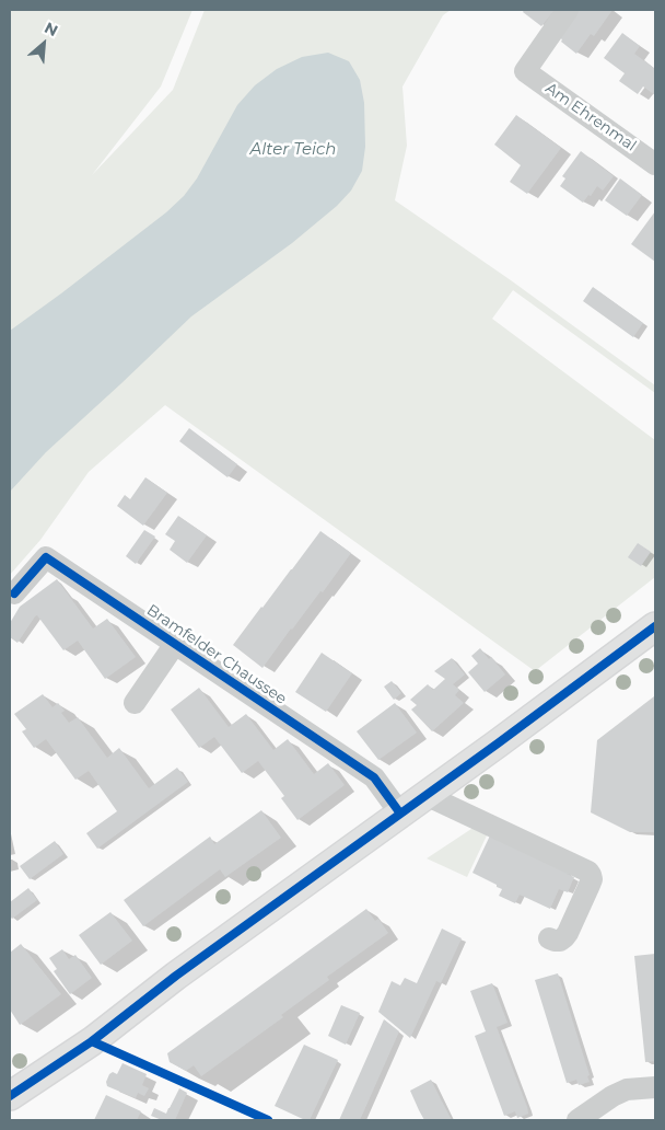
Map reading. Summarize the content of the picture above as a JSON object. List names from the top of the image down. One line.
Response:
{"streets":{"street":["Am Ehrenmal","Bramfelder Chaussee"]},"water":["Alter Teich"],"north":"top right"}
